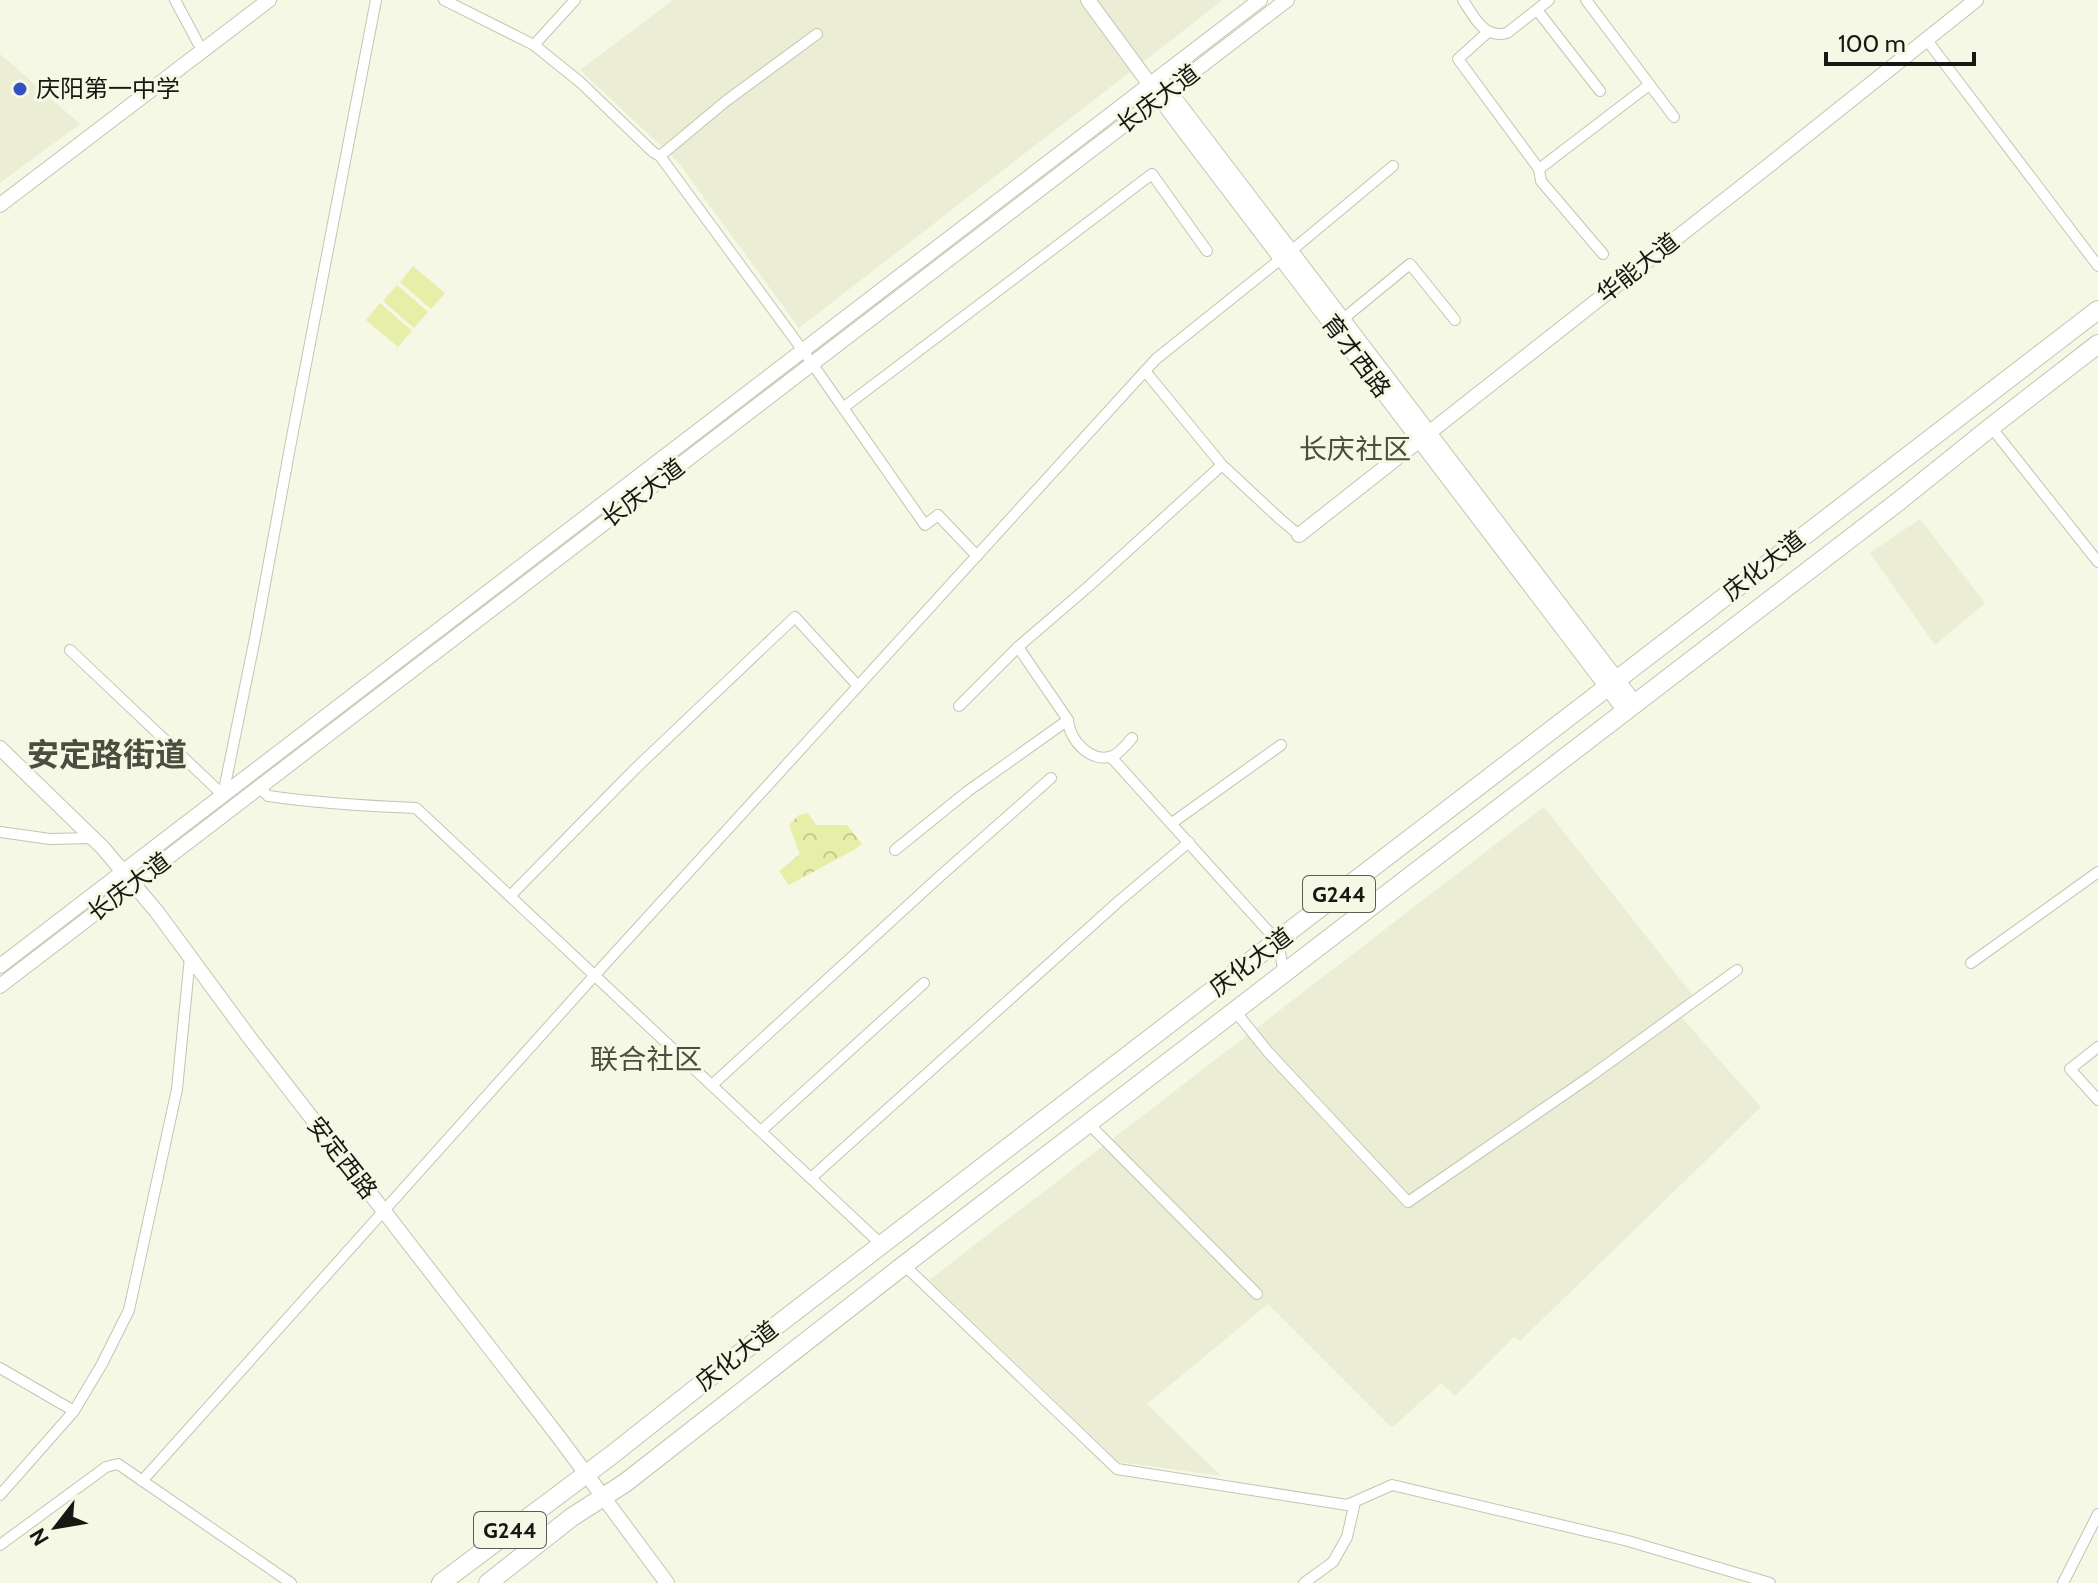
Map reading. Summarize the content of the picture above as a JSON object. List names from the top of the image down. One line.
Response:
{"streets":{"highway":["庆化大道","G244"],"main road":["长庆大道","华能大道","育才西路","安定西路"]},"crossings":[["长庆大道","育才西路"],["长庆大道","安定西路"],["华能大道","育才西路"],["育才西路","庆化大道"],["庆化大道","安定西路"]],"districts":["长庆社区","安定路街道","联合社区"],"places":["庆阳第一中学"],"scale_bar":"100 m","north":"bottom left"}
